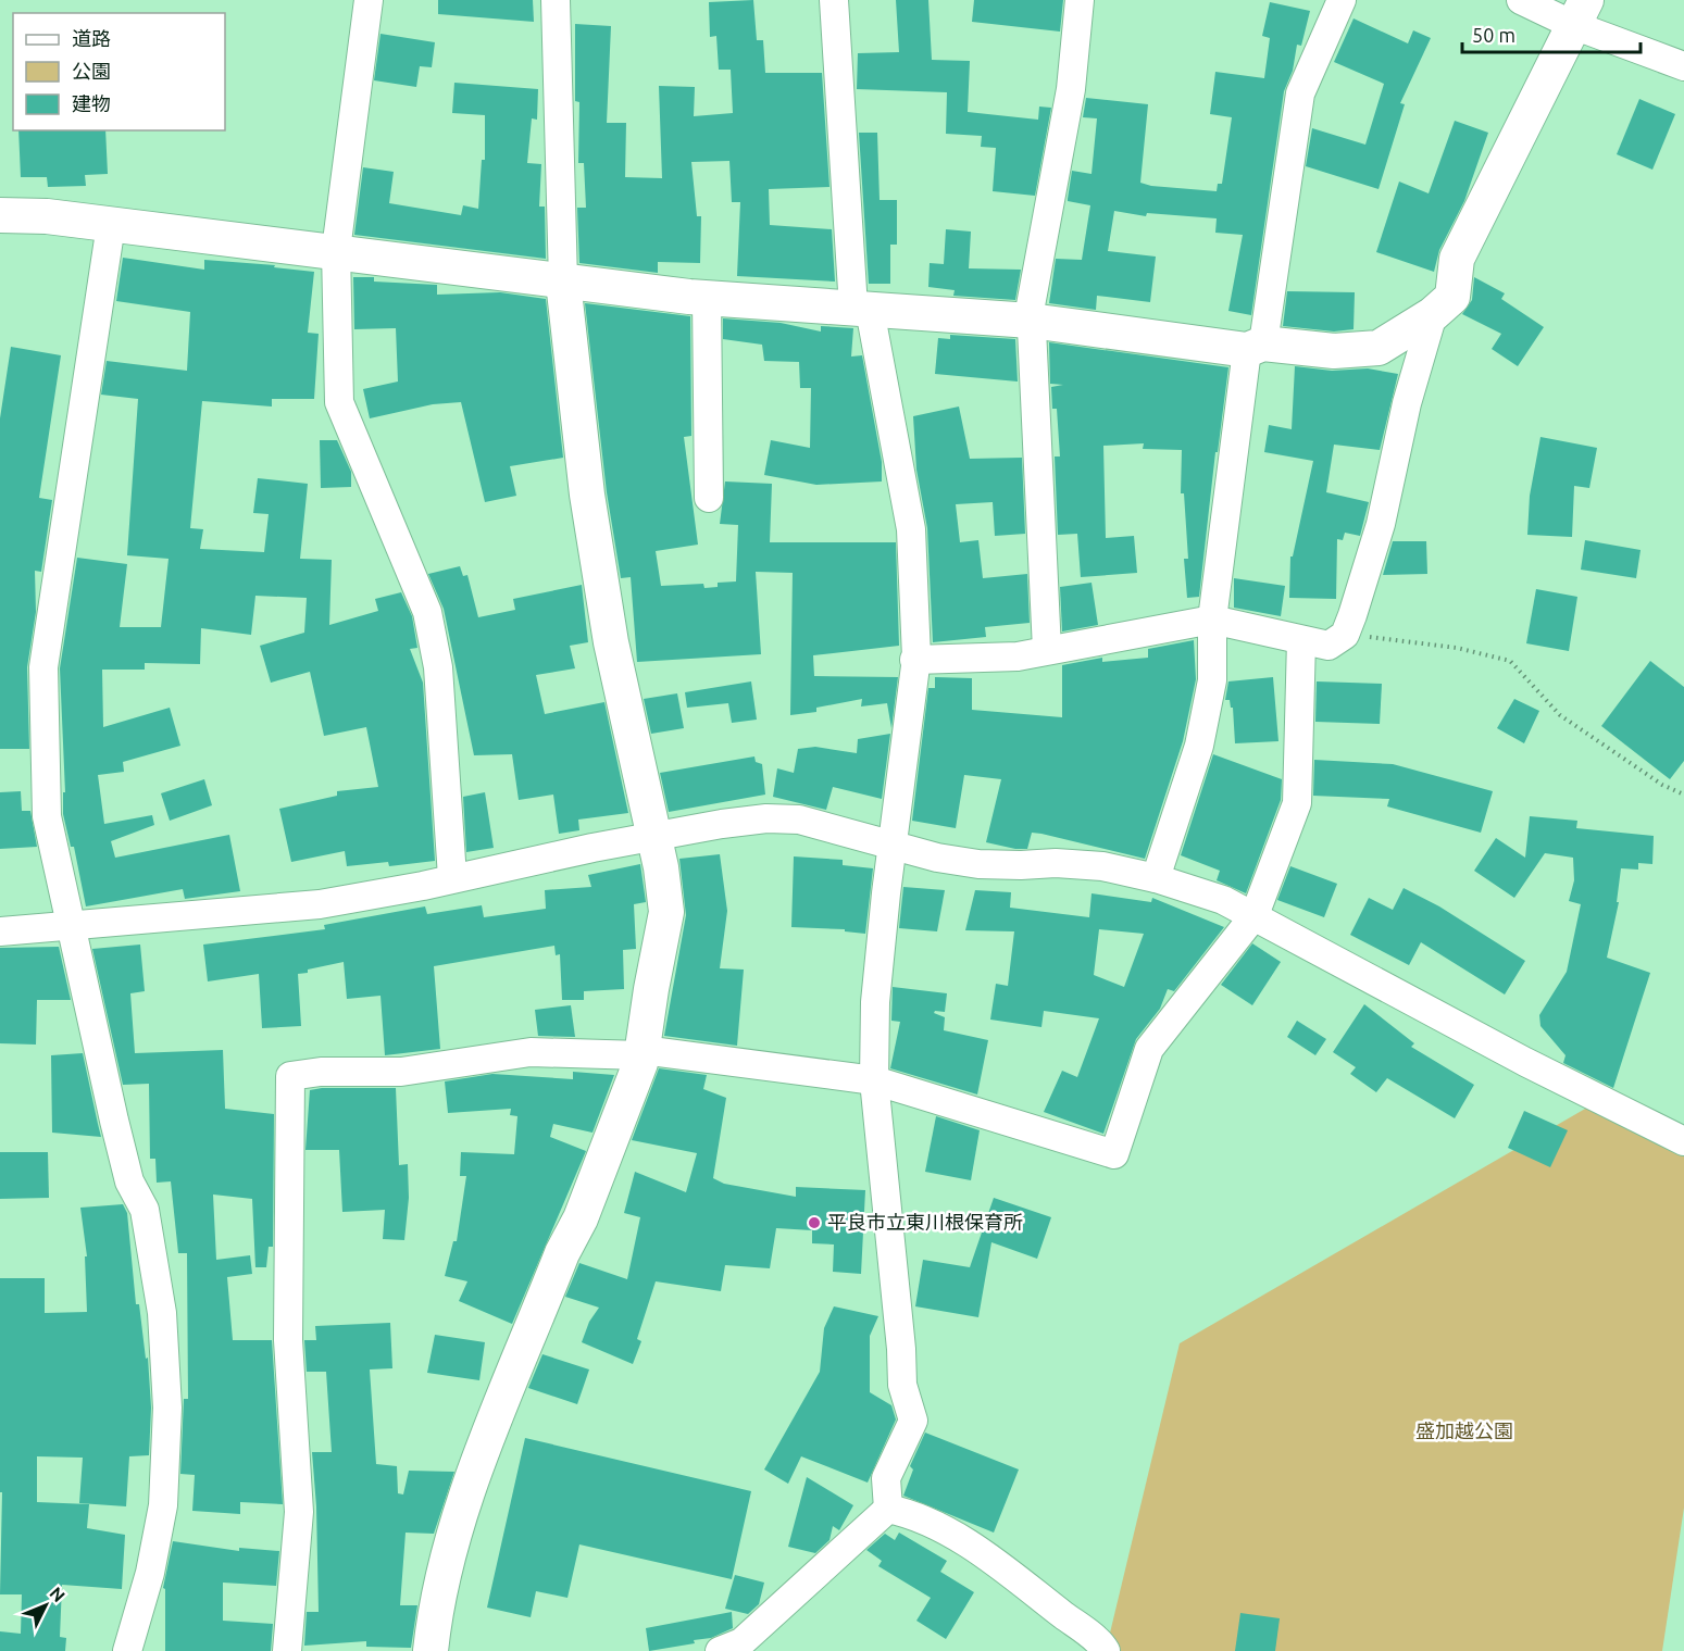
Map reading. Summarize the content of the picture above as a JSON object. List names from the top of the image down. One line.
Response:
{"parks":["盛加越公園"],"places":["平良市立東川根保育所"],"legend":["道路","公園","建物"],"scale_bar":"50 m","north":"top right"}
